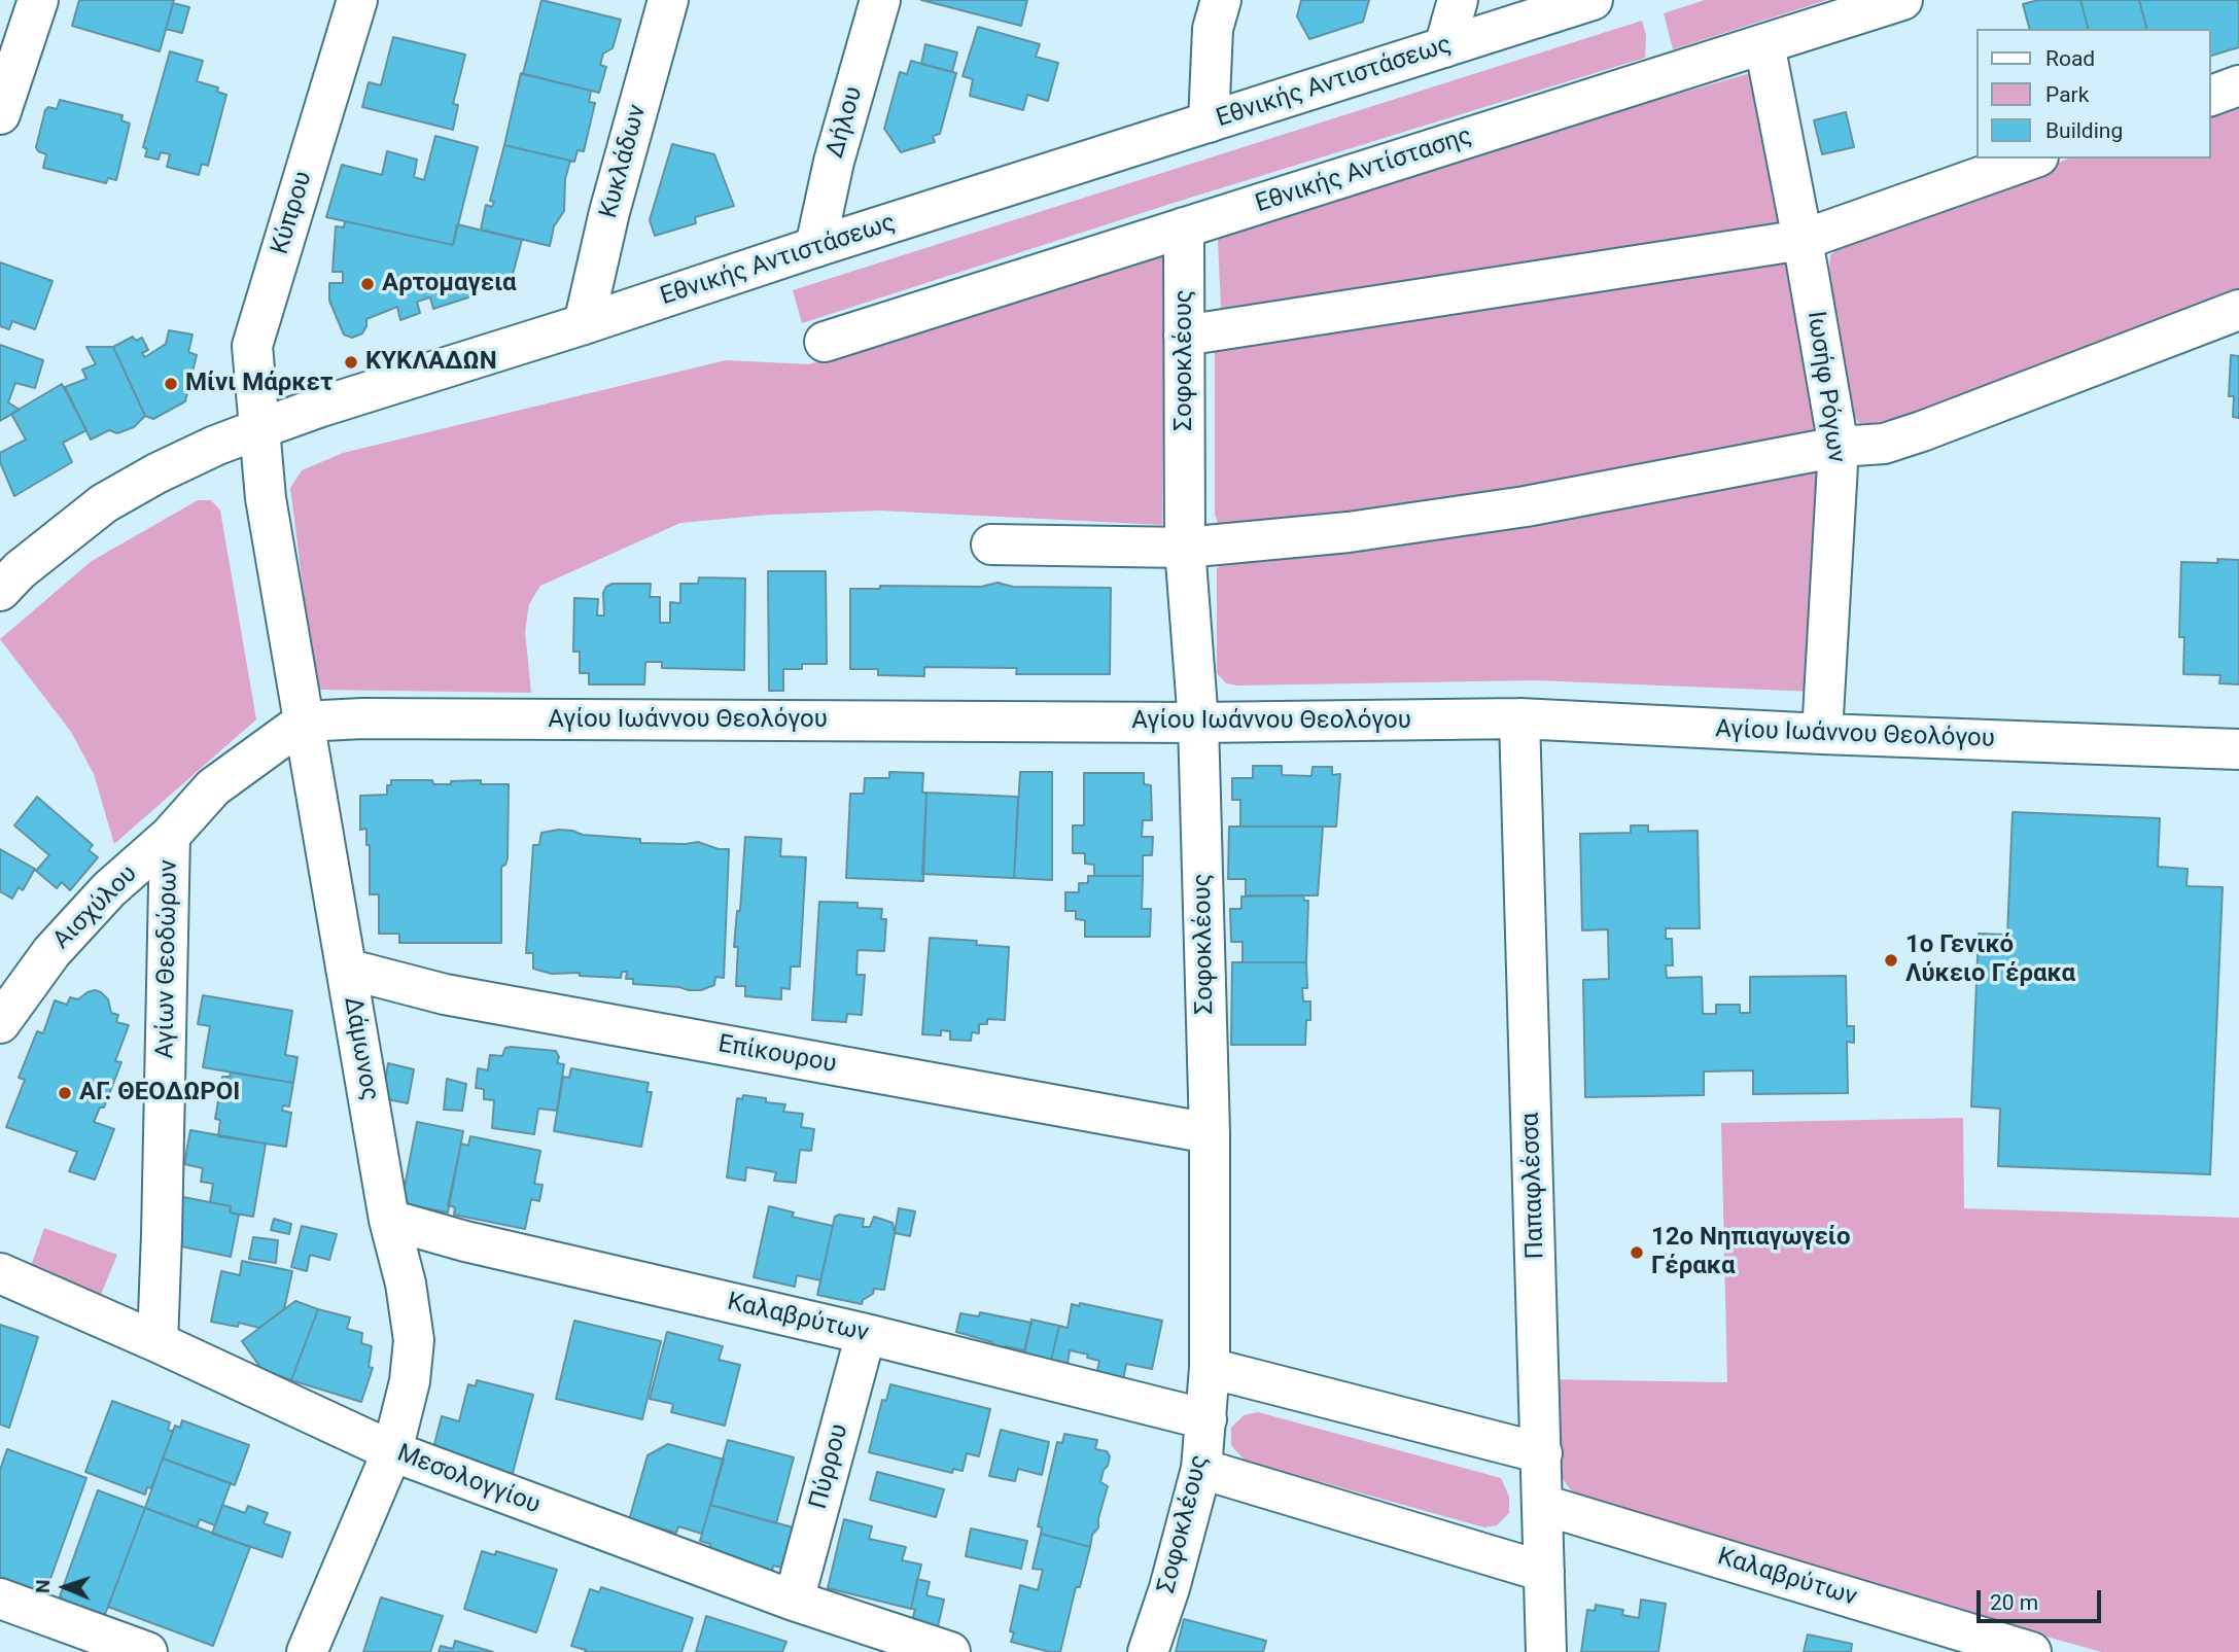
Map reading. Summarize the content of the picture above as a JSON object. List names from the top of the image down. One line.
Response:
{"streets":{"street":["Εθνικής Αντιστάσεως","Δήλου","Κυκλάδων","Εθνικής Αντίστασης","Κύπρου","Σοφοκλέους","Ιωσήφ Ρόγων","Αγίου Ιωάννου Θεολόγου","Αισχύλου","Αγίων Θεοδώρων","Δάμωνος","Επίκουρου","Παπαφλέσσα","Καλαβρύτων","Πύρρου","Μεσολογγίου"]},"crossings":[["Εθνικής Αντιστάσεως","Δήλου"],["Εθνικής Αντιστάσεως","Κυκλάδων"],["Εθνικής Αντιστάσεως","Κύπρου"],["Εθνικής Αντιστάσεως","Δάμωνος"],["Εθνικής Αντίστασης","Σοφοκλέους"],["Εθνικής Αντίστασης","Ιωσήφ Ρόγων"],["Κύπρου","Δάμωνος"],["Σοφοκλέους","Αγίου Ιωάννου Θεολόγου"],["Σοφοκλέους","Επίκουρου"],["Σοφοκλέους","Καλαβρύτων"],["Ιωσήφ Ρόγων","Αγίου Ιωάννου Θεολόγου"],["Αγίου Ιωάννου Θεολόγου","Αισχύλου"],["Αγίου Ιωάννου Θεολόγου","Δάμωνος"],["Αγίου Ιωάννου Θεολόγου","Παπαφλέσσα"],["Αισχύλου","Αγίων Θεοδώρων"],["Αισχύλου","Δάμωνος"],["Αγίων Θεοδώρων","Μεσολογγίου"],["Δάμωνος","Επίκουρου"],["Δάμωνος","Καλαβρύτων"],["Δάμωνος","Μεσολογγίου"],["Παπαφλέσσα","Καλαβρύτων"],["Καλαβρύτων","Πύρρου"],["Πύρρου","Μεσολογγίου"]],"places":["Αρτομαγεια","ΚΥΚΛΑΔΩΝ","Μίνι Μάρκετ","1ο Γενικό Λύκειο Γέρακα","ΑΓ. ΘΕΟΔΩΡΟΙ","12ο Νηπιαγωγείο Γέρακα"],"legend":["Road","Park","Building"],"scale_bar":"20 m","north":"left"}
